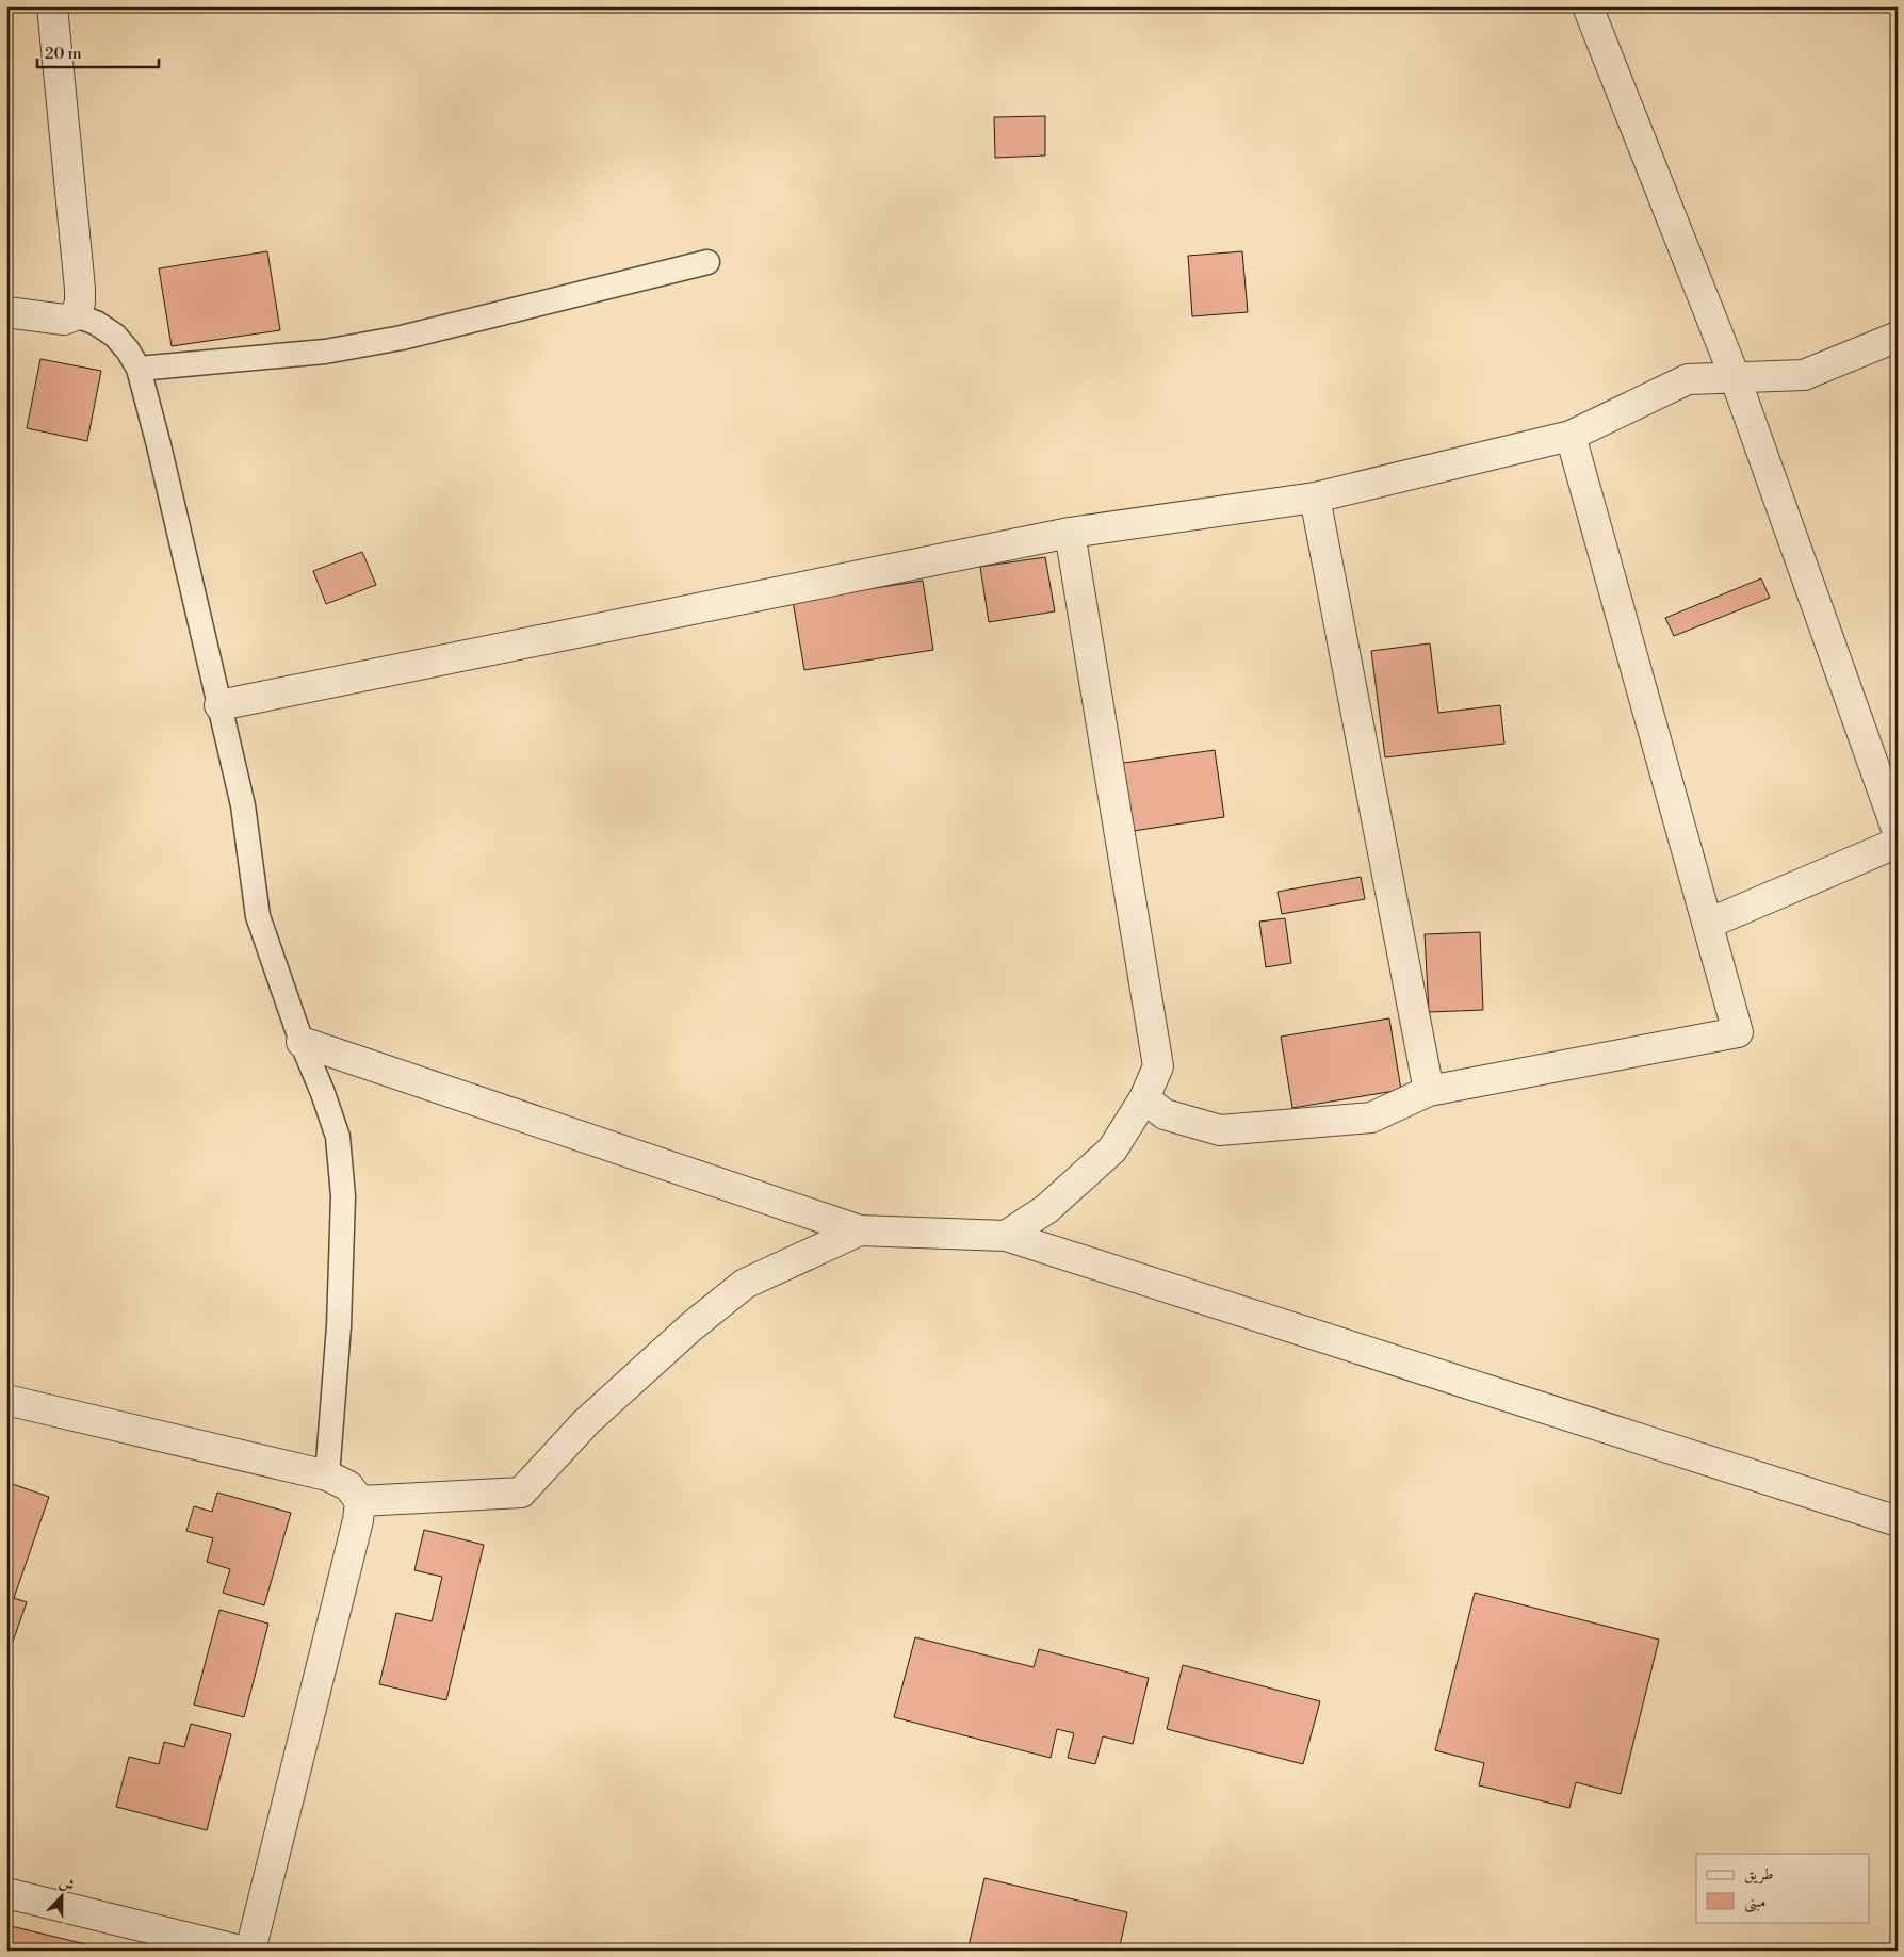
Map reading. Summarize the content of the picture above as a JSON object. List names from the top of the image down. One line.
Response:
{"legend":["طريق","مبنى"],"scale_bar":"20 m","north":"top"}
